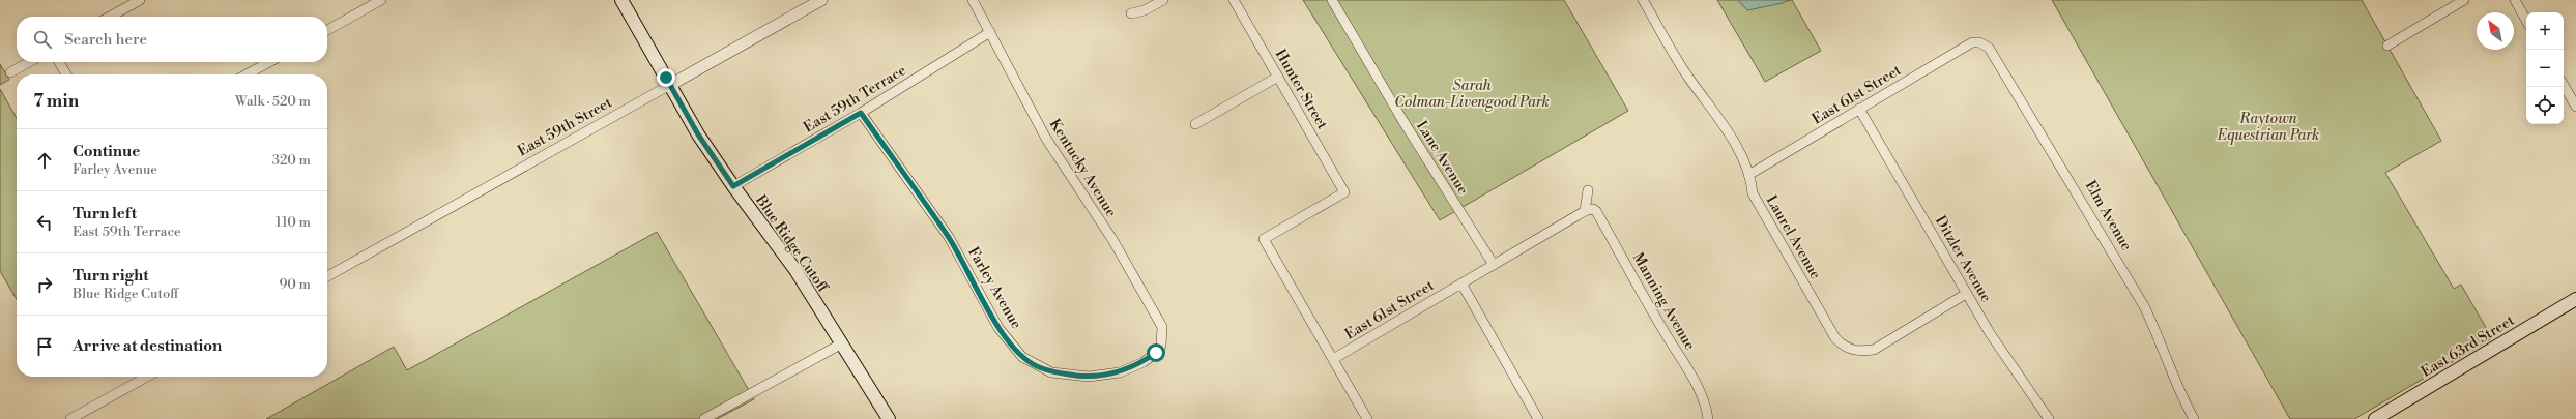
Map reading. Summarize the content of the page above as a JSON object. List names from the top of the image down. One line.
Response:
{"streets":{"main road":["Blue Ridge Cutoff","East 63rd Street"],"street":["Hunter Street","East 61st Street","East 59th Terrace","East 59th Street","Lane Avenue","Kentucky Avenue","Elm Avenue","Laurel Avenue","Ditzler Avenue","Farley Avenue","Manning Avenue"]},"crossings":[["Hunter Street","East 61st Street"],["East 61st Street","Lane Avenue"],["East 61st Street","Elm Avenue"],["East 61st Street","Laurel Avenue"],["East 61st Street","Ditzler Avenue"],["East 59th Terrace","Kentucky Avenue"],["East 59th Terrace","Blue Ridge Cutoff"],["East 59th Terrace","Farley Avenue"],["East 59th Street","Blue Ridge Cutoff"],["Kentucky Avenue","Farley Avenue"],["Laurel Avenue","Ditzler Avenue"]],"parks":["Sarah Colman-Livengood Park","Raytown Equestrian Park"],"north":"top left","page":{"map_buttons":["+","−"],"search":"Search here","heading":["7 min","Walk · 520 m"],"list":[["Continue","Farley Avenue","320 m"],["Turn left","East 59th Terrace","110 m"],["Turn right","Blue Ridge Cutoff","90 m"],"Arrive at destination"]}}
